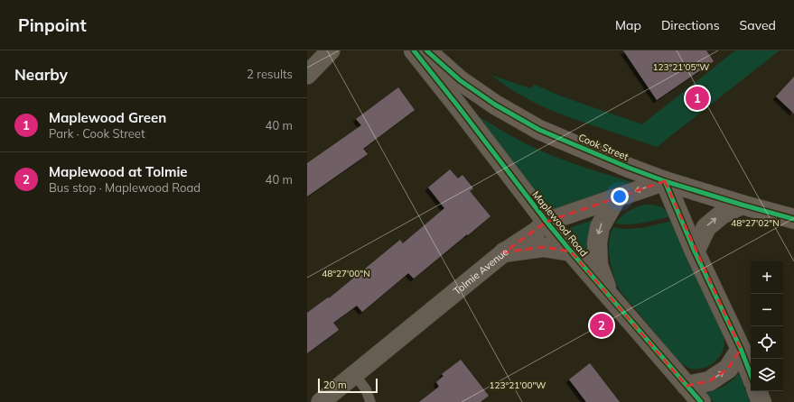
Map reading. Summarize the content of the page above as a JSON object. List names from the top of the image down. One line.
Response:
{"streets":{"main road":["Cook Street"],"street":["Maplewood Road","Tolmie Avenue"]},"crossings":[["Cook Street","Tolmie Avenue"],["Maplewood Road","Tolmie Avenue"]],"scale_bar":"20 m","page":{"header":"Pinpoint","nav":["Map","Directions","Saved"],"heading":["Nearby","2 results"],"pins":["1","2"],"list":[{"mark":"1","name":"Maplewood Green","note":"Park · Cook Street","value":"40 m"},{"mark":"2","name":"Maplewood at Tolmie","note":"Bus stop · Maplewood Road","value":"40 m"}],"map_buttons":["+","−"],"scale":"20 m"},"coordinates":["123°21'05\"W","48°27'02\"N","48°27'00\"N","123°21'00\"W"]}
